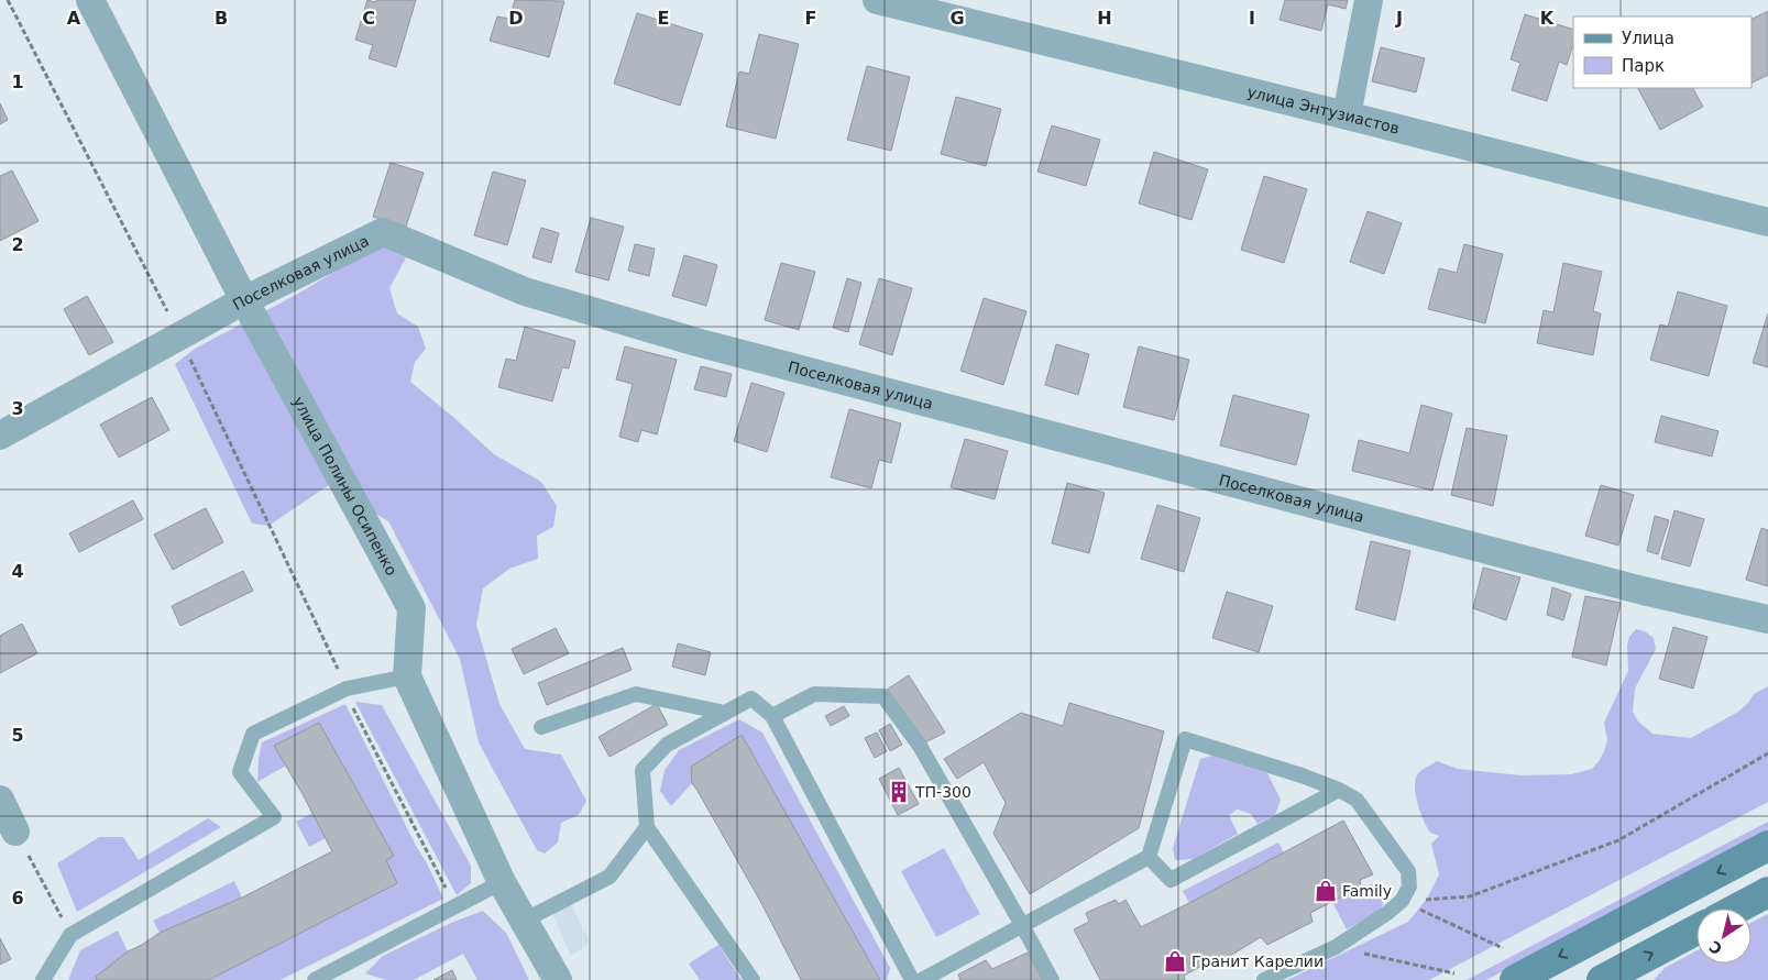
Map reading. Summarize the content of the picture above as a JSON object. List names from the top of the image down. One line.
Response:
{"streets":{"street":["улица Энтузиастов","Поселковая улица","улица Полины Осипенко"]},"crossings":[["Поселковая улица","улица Полины Осипенко"]],"places":{"building":["ТП-300"],"shop":["Family","Гранит Карелии"]},"legend":["Улица","Парк"],"north":"bottom left","grid":{"columns":["A","B","C","D","E","F","G","H","I","J","K"],"rows":["1","2","3","4","5","6"]}}
